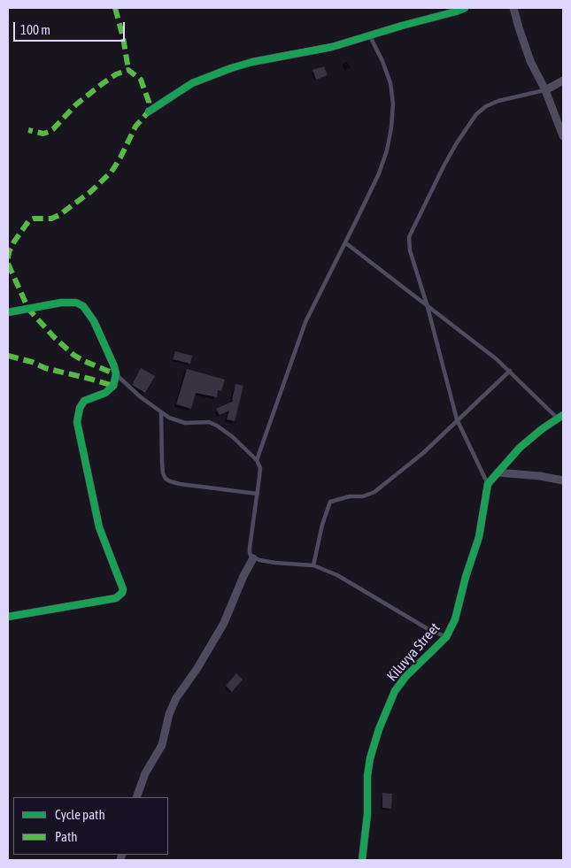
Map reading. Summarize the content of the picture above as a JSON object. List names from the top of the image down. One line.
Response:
{"streets":{"street":["Kiluvya Street"]},"legend":["Cycle path","Path"],"scale_bar":"100 m"}
